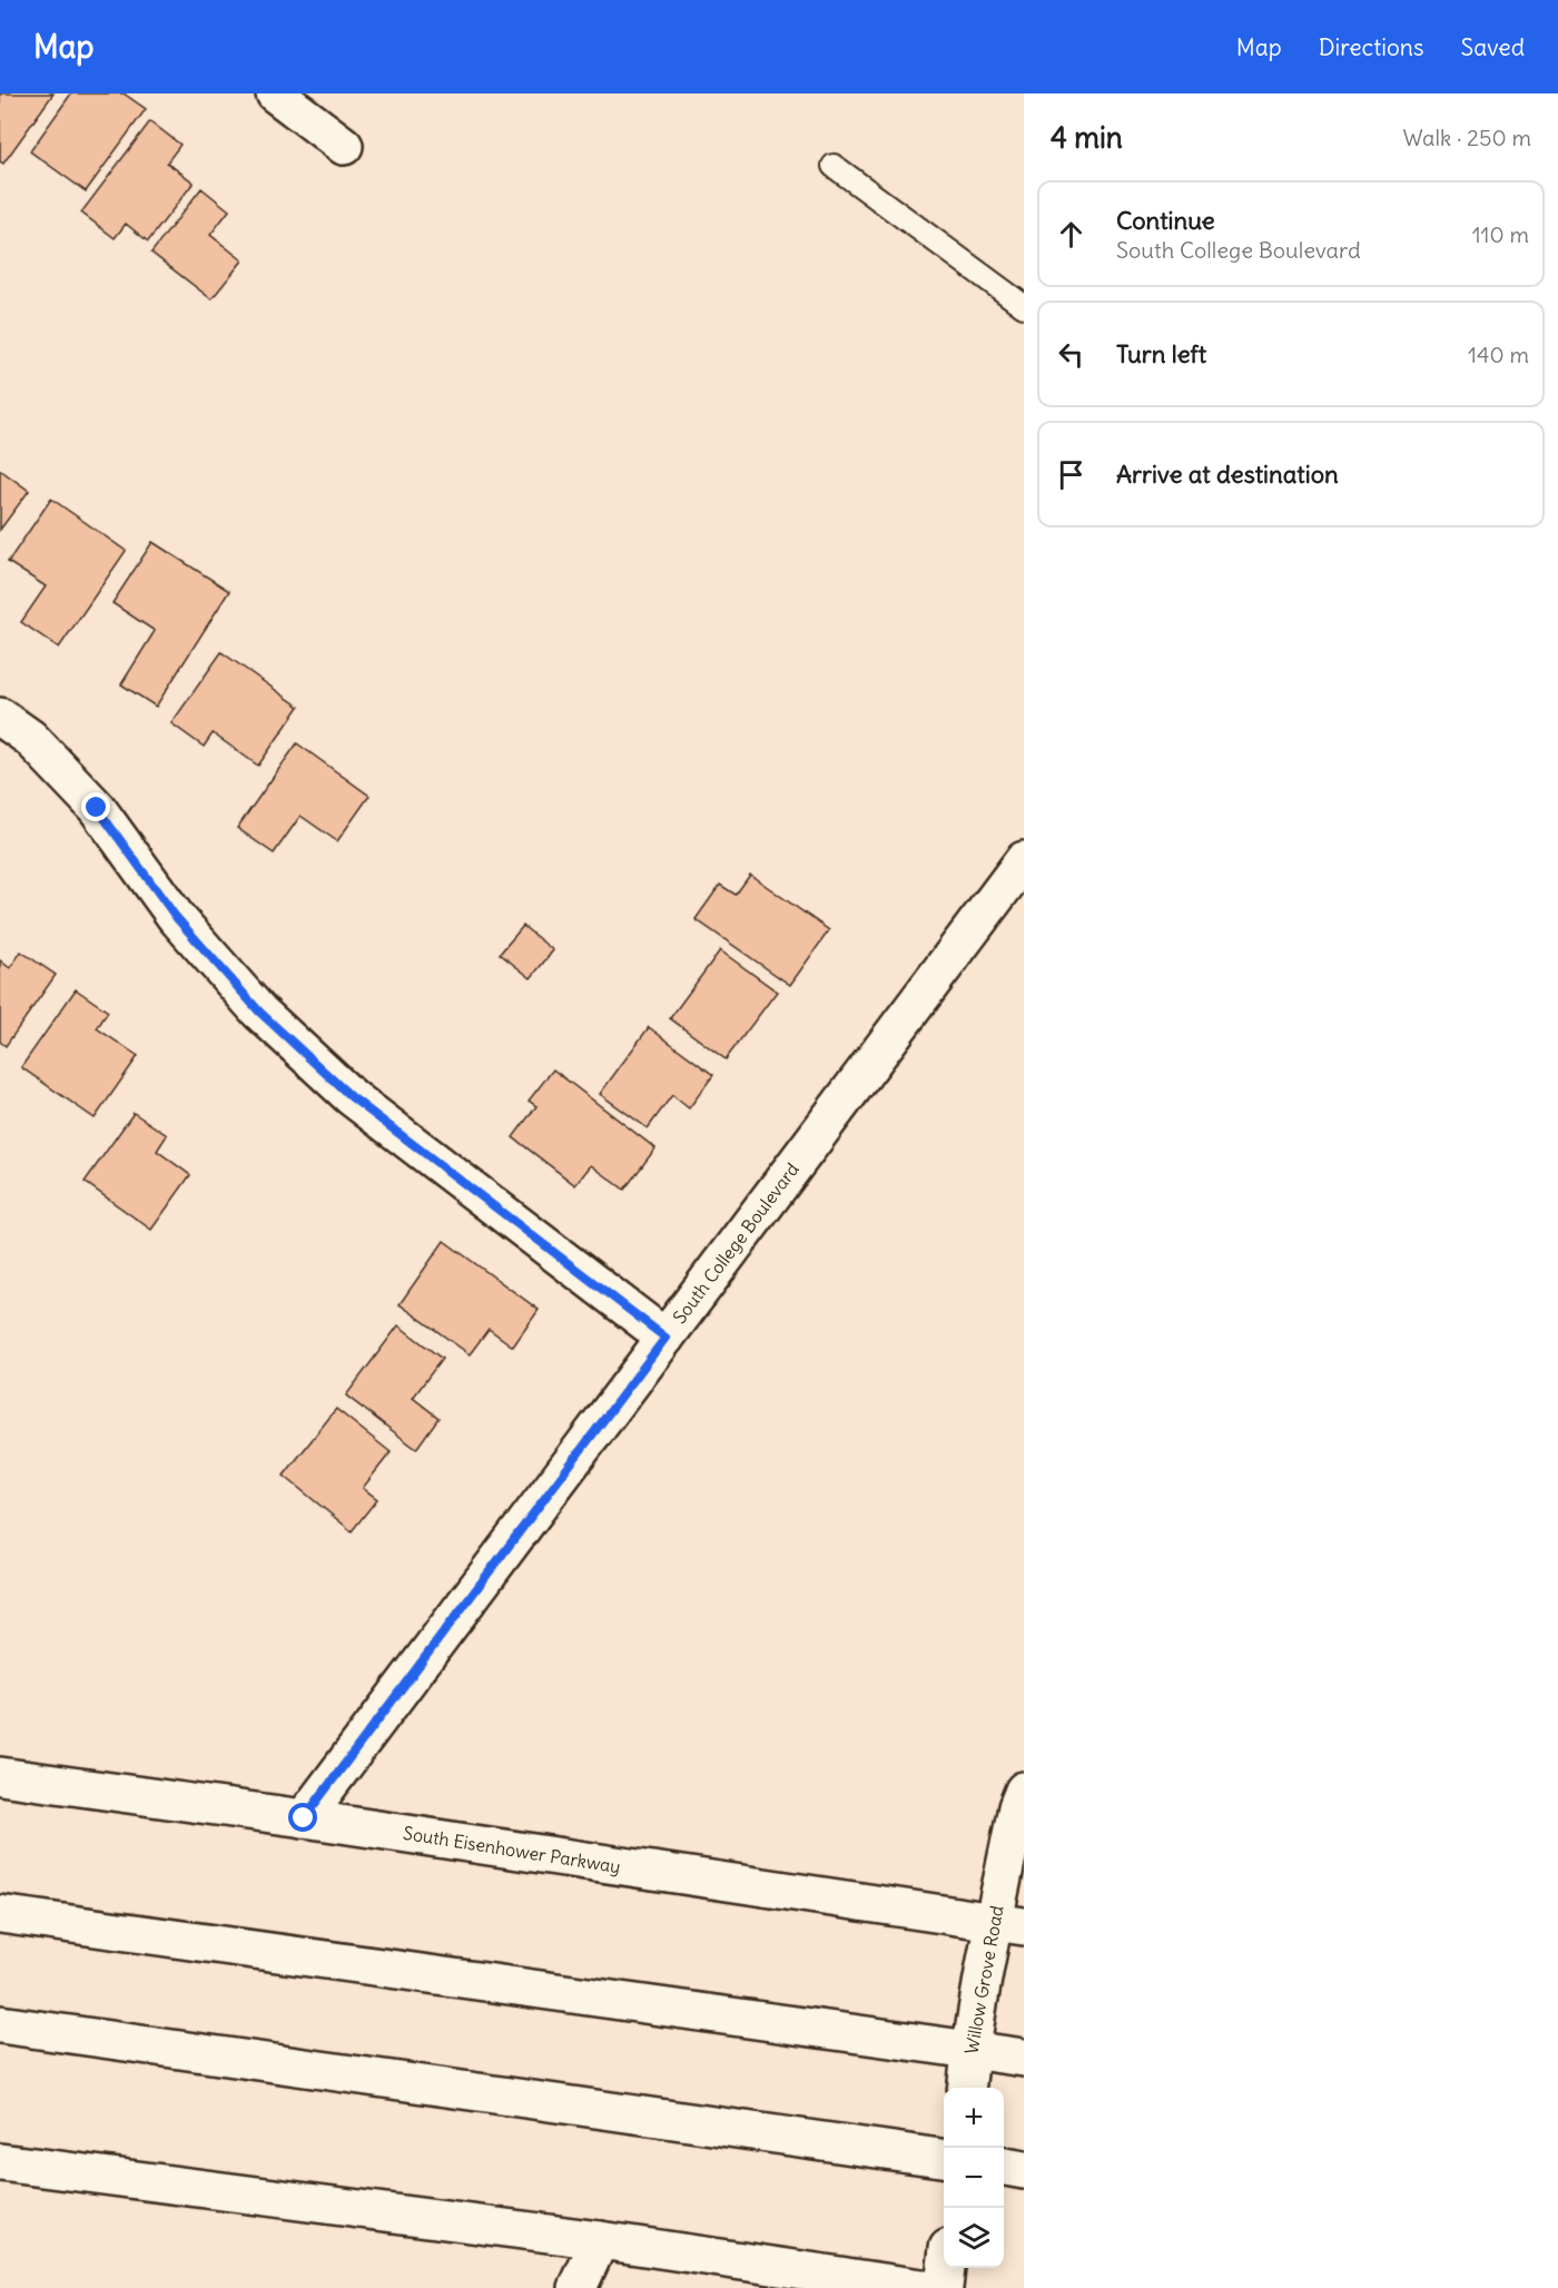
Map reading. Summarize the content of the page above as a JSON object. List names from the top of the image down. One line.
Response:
{"streets":{"main road":["South College Boulevard","South Eisenhower Parkway","Willow Grove Road"]},"crossings":[["South College Boulevard","South Eisenhower Parkway"],["South Eisenhower Parkway","Willow Grove Road"]],"page":{"header":"Map","nav":["Map","Directions","Saved"],"heading":["4 min","Walk · 250 m"],"list":[["Continue","South College Boulevard","110 m"],["Turn left","140 m"],"Arrive at destination"],"map_buttons":["+","−"]}}
